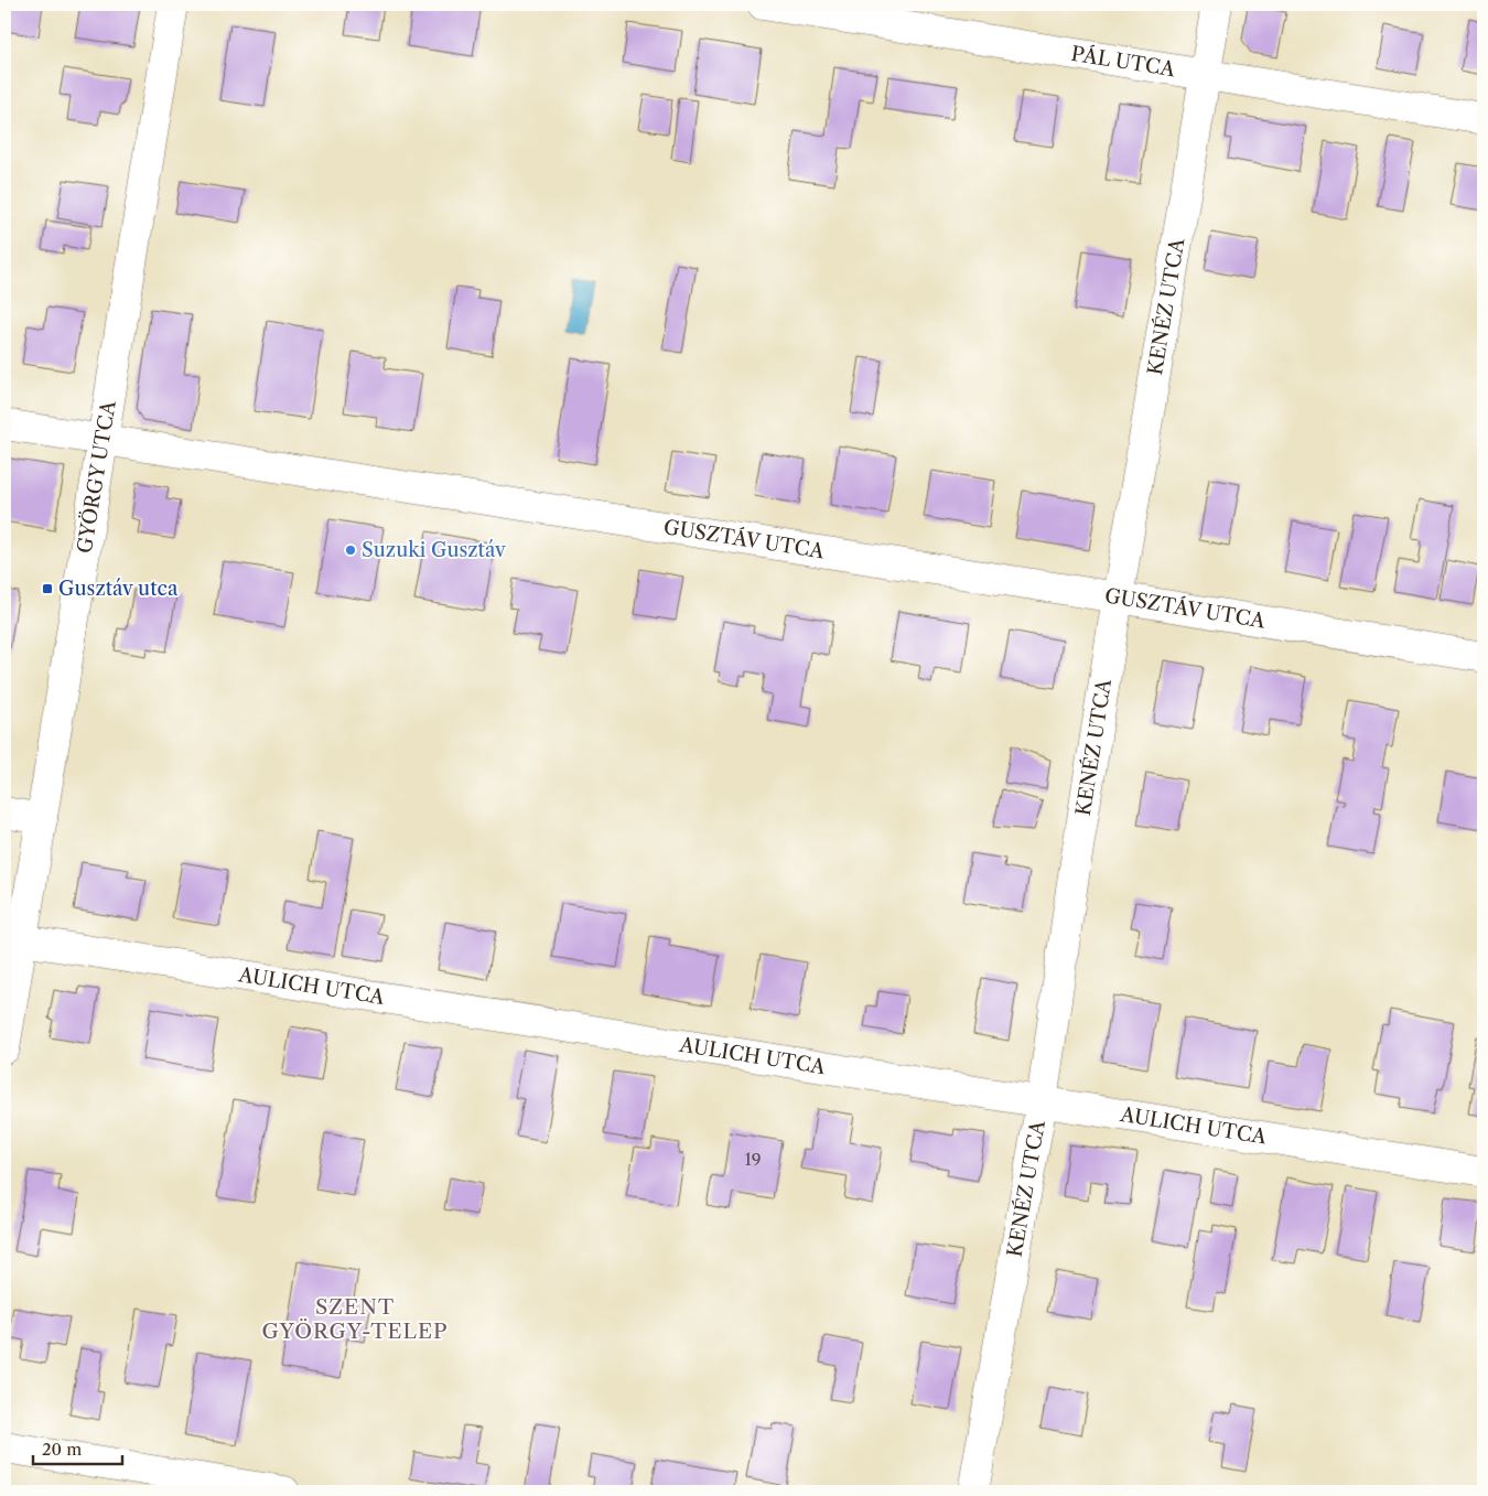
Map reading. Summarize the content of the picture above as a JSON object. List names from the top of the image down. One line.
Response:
{"streets":{"street":["PÁL UTCA","KENÉZ UTCA","GYÖRGY UTCA","GUSZTÁV UTCA","AULICH UTCA"]},"crossings":[["PÁL UTCA","KENÉZ UTCA"],["KENÉZ UTCA","GUSZTÁV UTCA"],["KENÉZ UTCA","AULICH UTCA"],["GYÖRGY UTCA","GUSZTÁV UTCA"],["GYÖRGY UTCA","AULICH UTCA"]],"districts":["SZENT GYÖRGY-TELEP"],"places":{"other":["Suzuki Gusztáv"],"transit":["Gusztáv utca"]},"house_numbers":["19"],"scale_bar":"20 m"}
